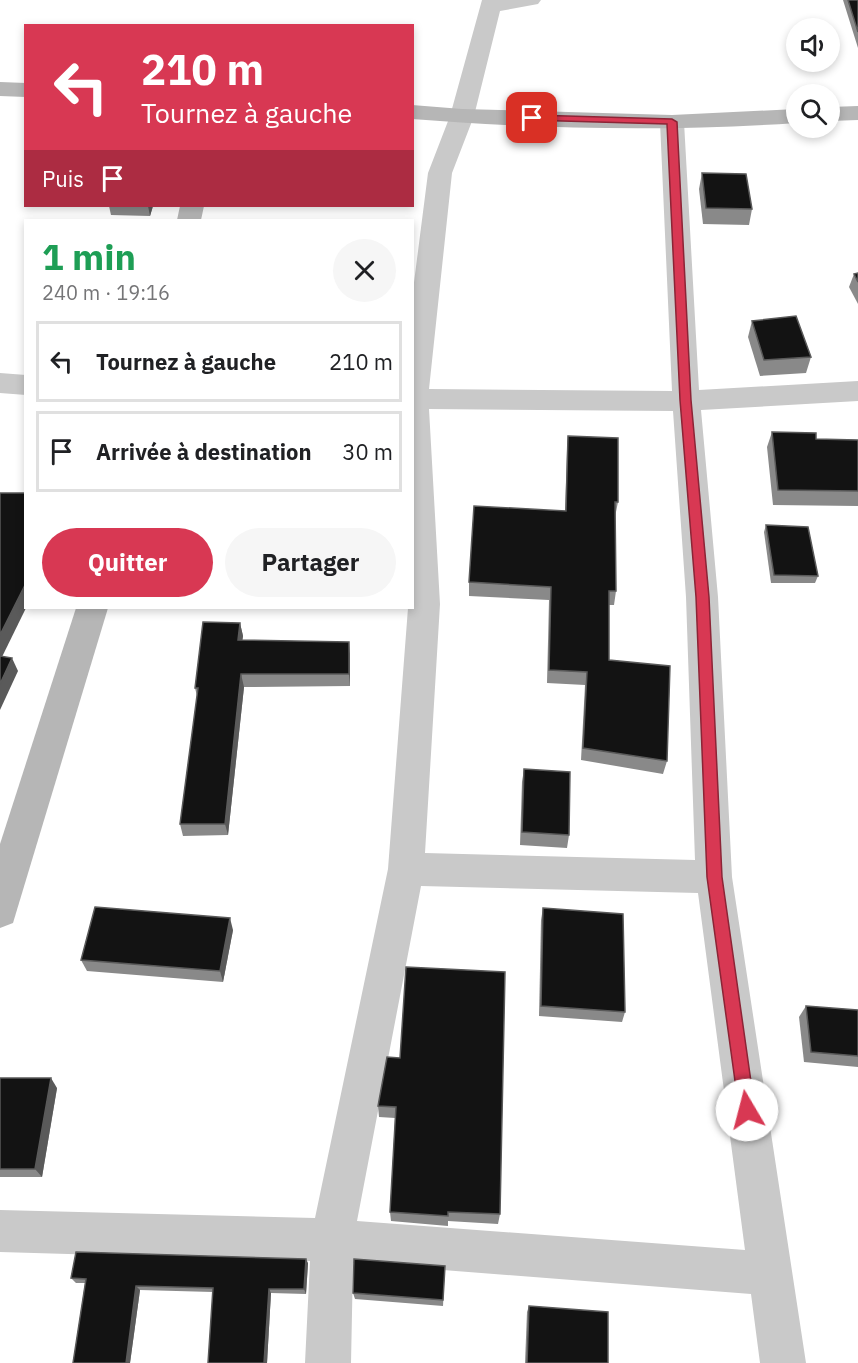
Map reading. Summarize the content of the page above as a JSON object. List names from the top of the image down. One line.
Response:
{"page":{"turn":["210 m","Tournez à gauche"],"then":"Puis","heading":["1 min","240 m · 19:16"],"list":[{"name":"Tournez à gauche","value":"210 m"},{"name":"Arrivée à destination","value":"30 m"}],"buttons":["Quitter","Partager"]}}
